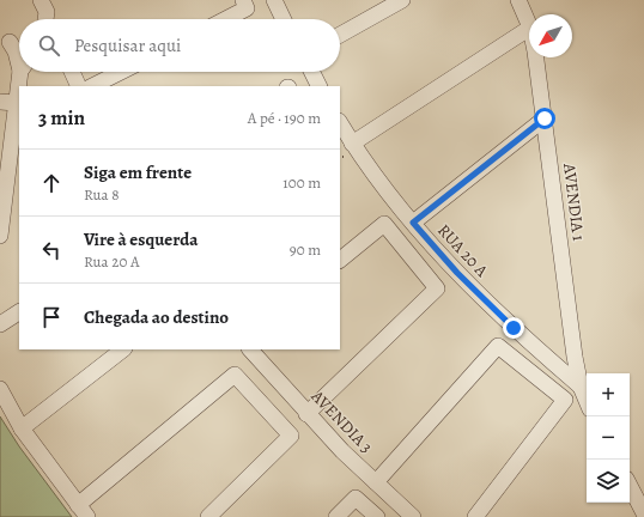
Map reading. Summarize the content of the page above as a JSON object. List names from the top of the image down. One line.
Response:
{"streets":{"street":["AVENDIA 1","RUA 20 A","AVENDIA 3"]},"crossings":[["AVENDIA 1","RUA 20 A"]],"north":"bottom left","page":{"search":"Pesquisar aqui","heading":["3 min","A pé · 190 m"],"list":[["Siga em frente","Rua 8","100 m"],["Vire à esquerda","Rua 20 A","90 m"],"Chegada ao destino"],"map_buttons":["+","−"]}}
